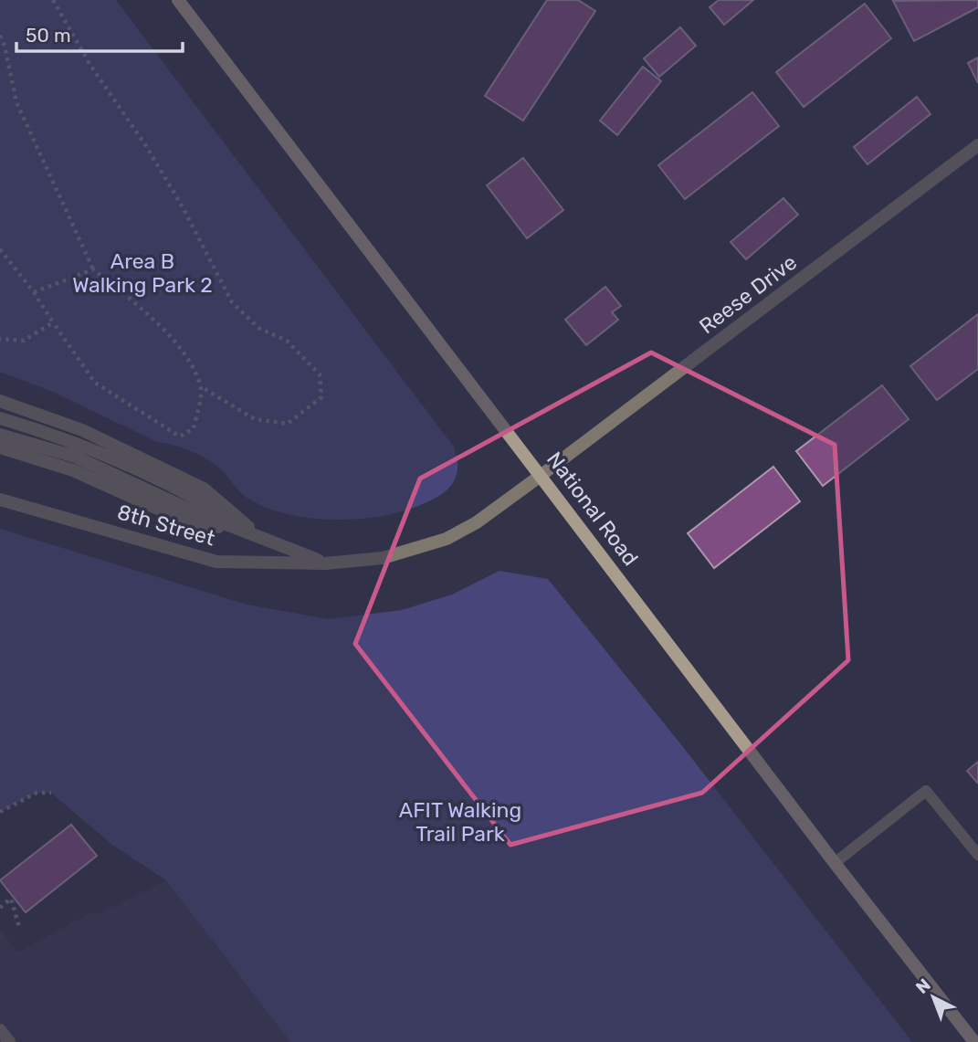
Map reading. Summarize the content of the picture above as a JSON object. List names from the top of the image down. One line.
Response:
{"streets":{"main road":["National Road"],"street":["Reese Drive","8th Street"]},"crossings":[["Reese Drive","National Road"],["Reese Drive","8th Street"],["National Road","8th Street"]],"parks":["Area B Walking Park 2","AFIT Walking Trail Park"],"scale_bar":"50 m","north":"top left"}
